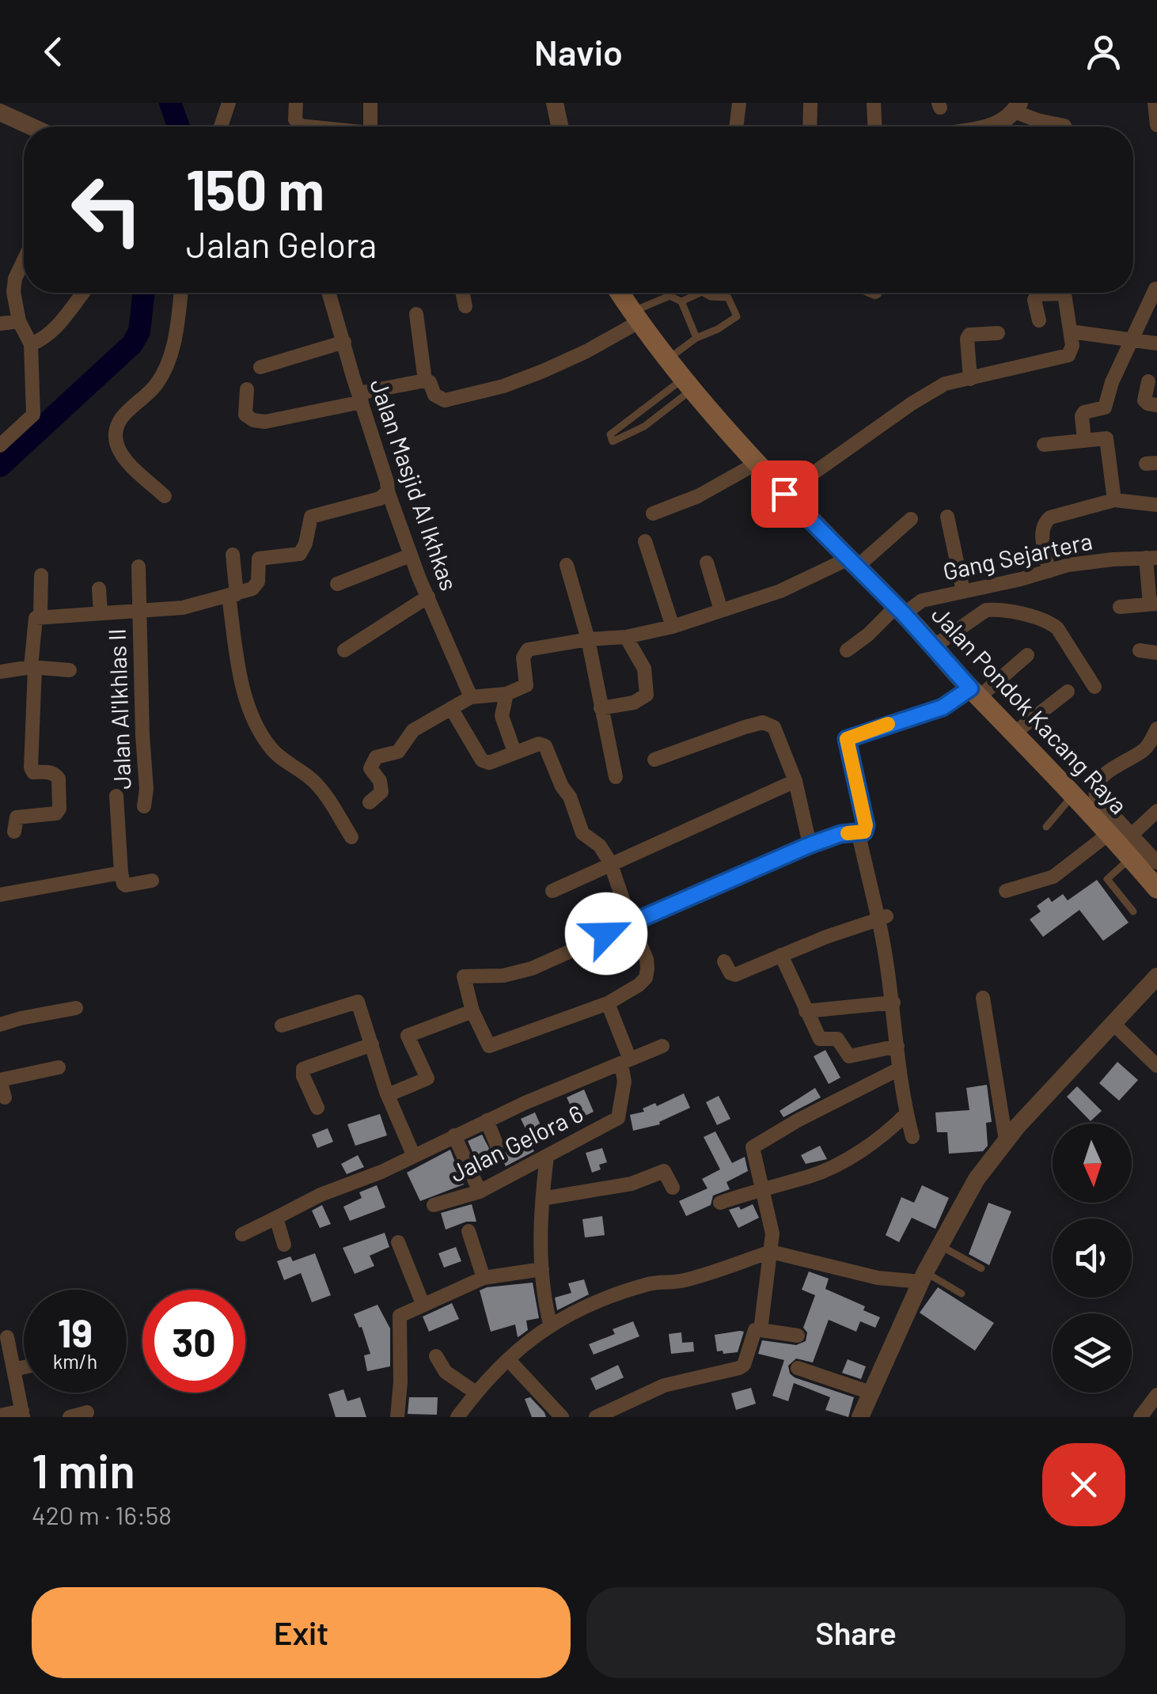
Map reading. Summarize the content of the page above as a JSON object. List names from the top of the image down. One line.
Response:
{"streets":{"main road":["Jalan Pondok Kacang Raya"],"street":["Jalan Masjid Al Ikhkas","Gang Sejartera","Jalan Al'Ikhlas II","Jalan Gelora 6"]},"crossings":[["Gang Sejartera","Jalan Pondok Kacang Raya"]],"north":"bottom","page":{"header":"Navio","turn":["150 m","Jalan Gelora"],"speed":"19 km/h","limit":"30","heading":["1 min","420 m · 16:58"],"buttons":["Exit","Share"]}}
